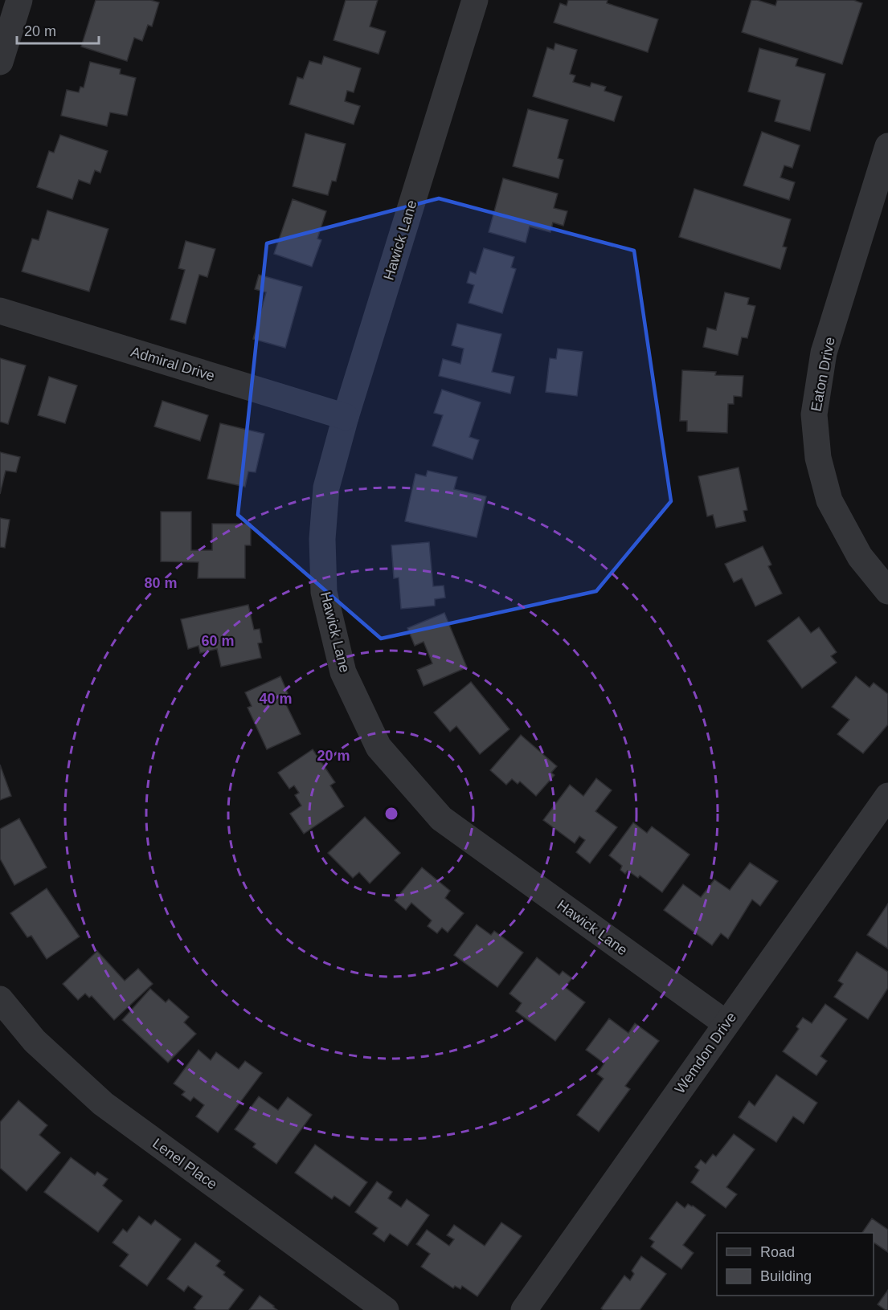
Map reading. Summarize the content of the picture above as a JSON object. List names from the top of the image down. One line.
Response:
{"streets":{"street":["Hawick Lane","Admiral Drive","Eaton Drive","Wemdon Drive","Lenel Place"]},"crossings":[["Hawick Lane","Admiral Drive"],["Hawick Lane","Wemdon Drive"]],"legend":["Road","Building"],"scale_bar":"20 m","rings":["80 m","60 m","40 m","20 m"]}
